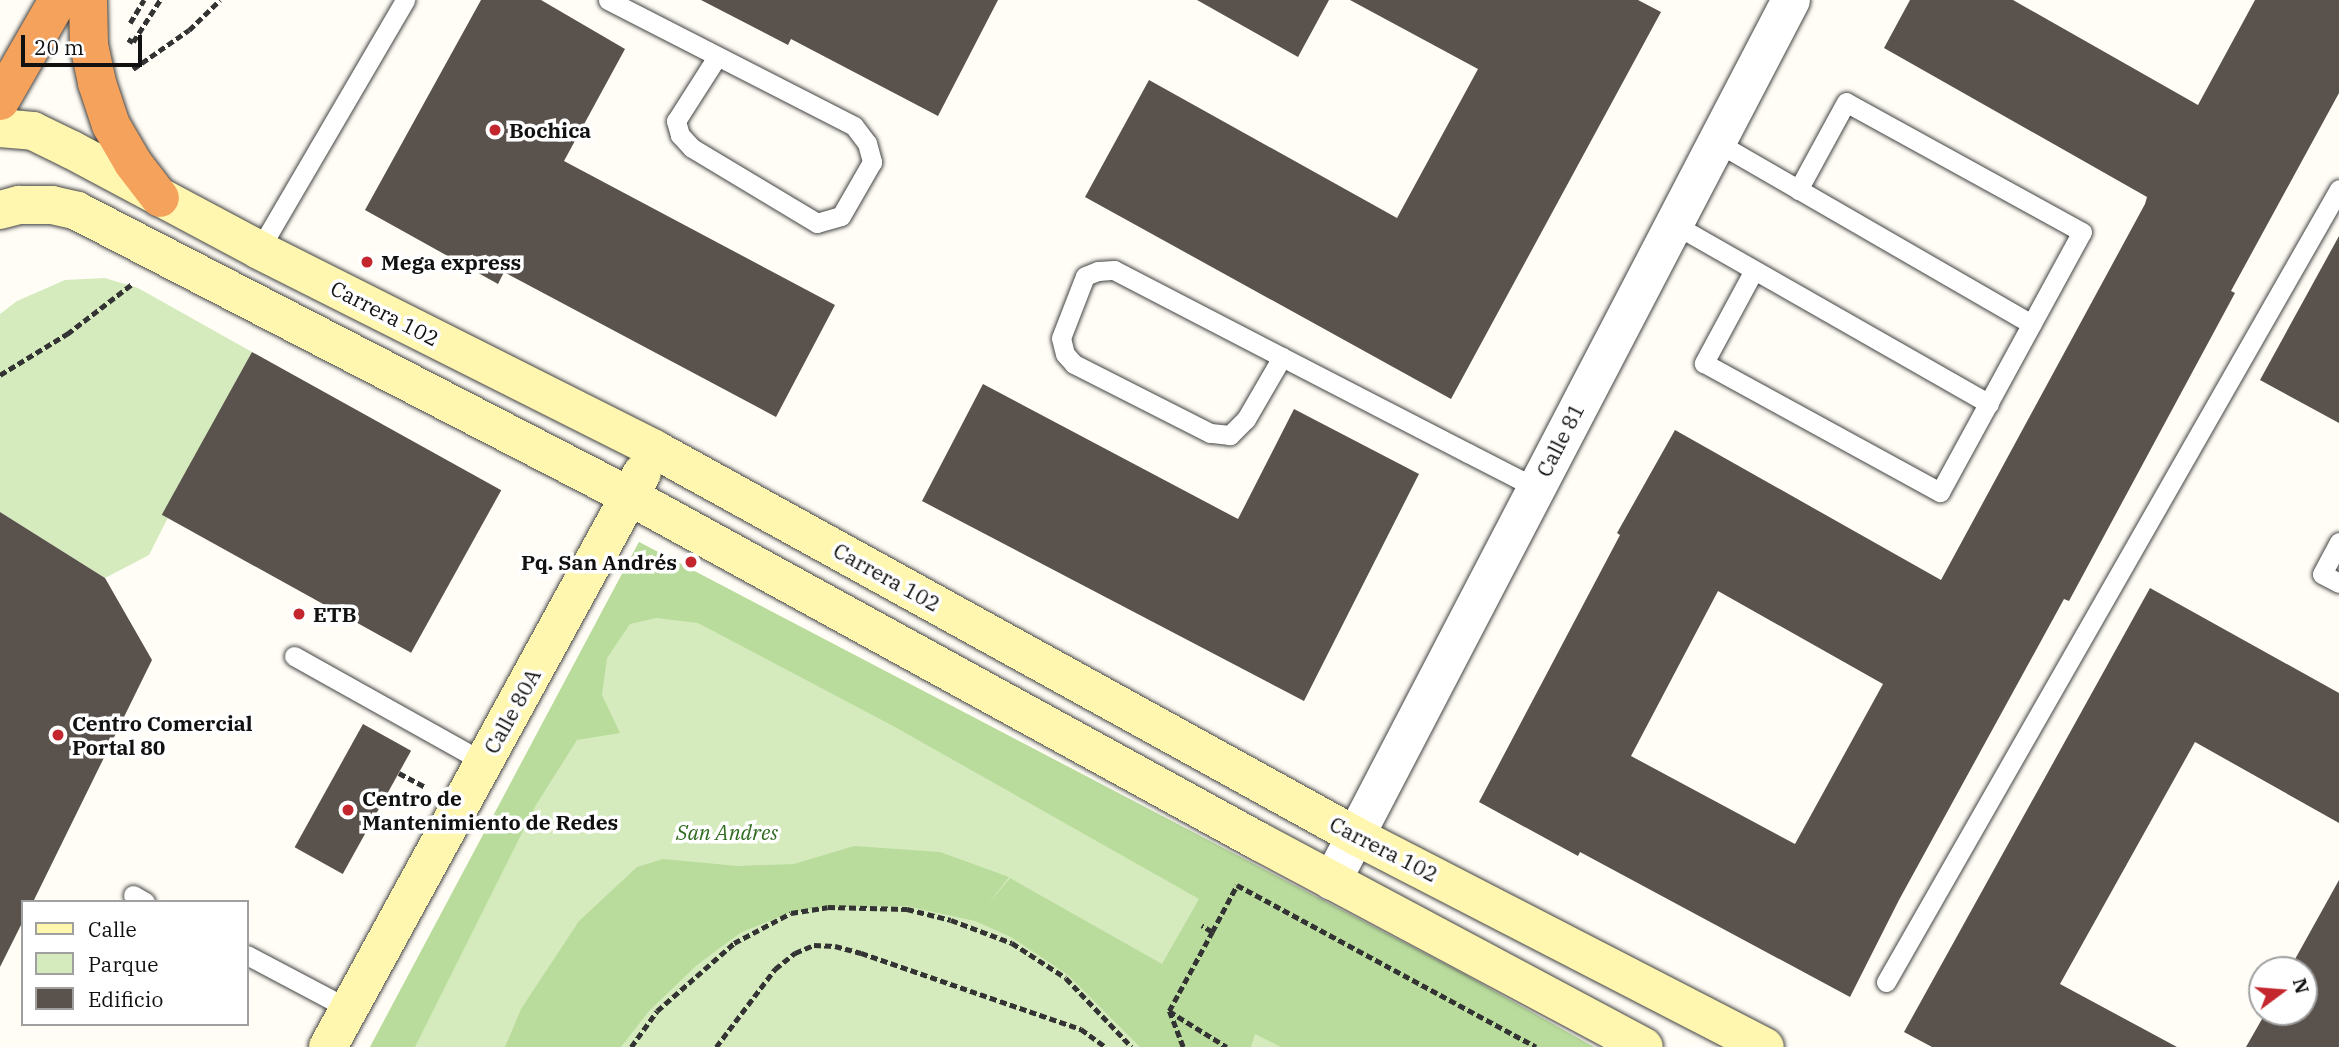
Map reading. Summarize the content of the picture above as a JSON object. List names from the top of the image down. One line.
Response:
{"streets":{"street":["Carrera 102","Calle 81","Calle 80A"]},"crossings":[["Carrera 102","Calle 81"],["Carrera 102","Calle 80A"]],"parks":["San Andres"],"places":["Bochica","Mega express","Pq. San Andrés","ETB","Centro Comercial Portal 80","Centro de Mantenimiento de Redes"],"legend":["Calle","Parque","Edificio"],"scale_bar":"20 m","north":"right"}
